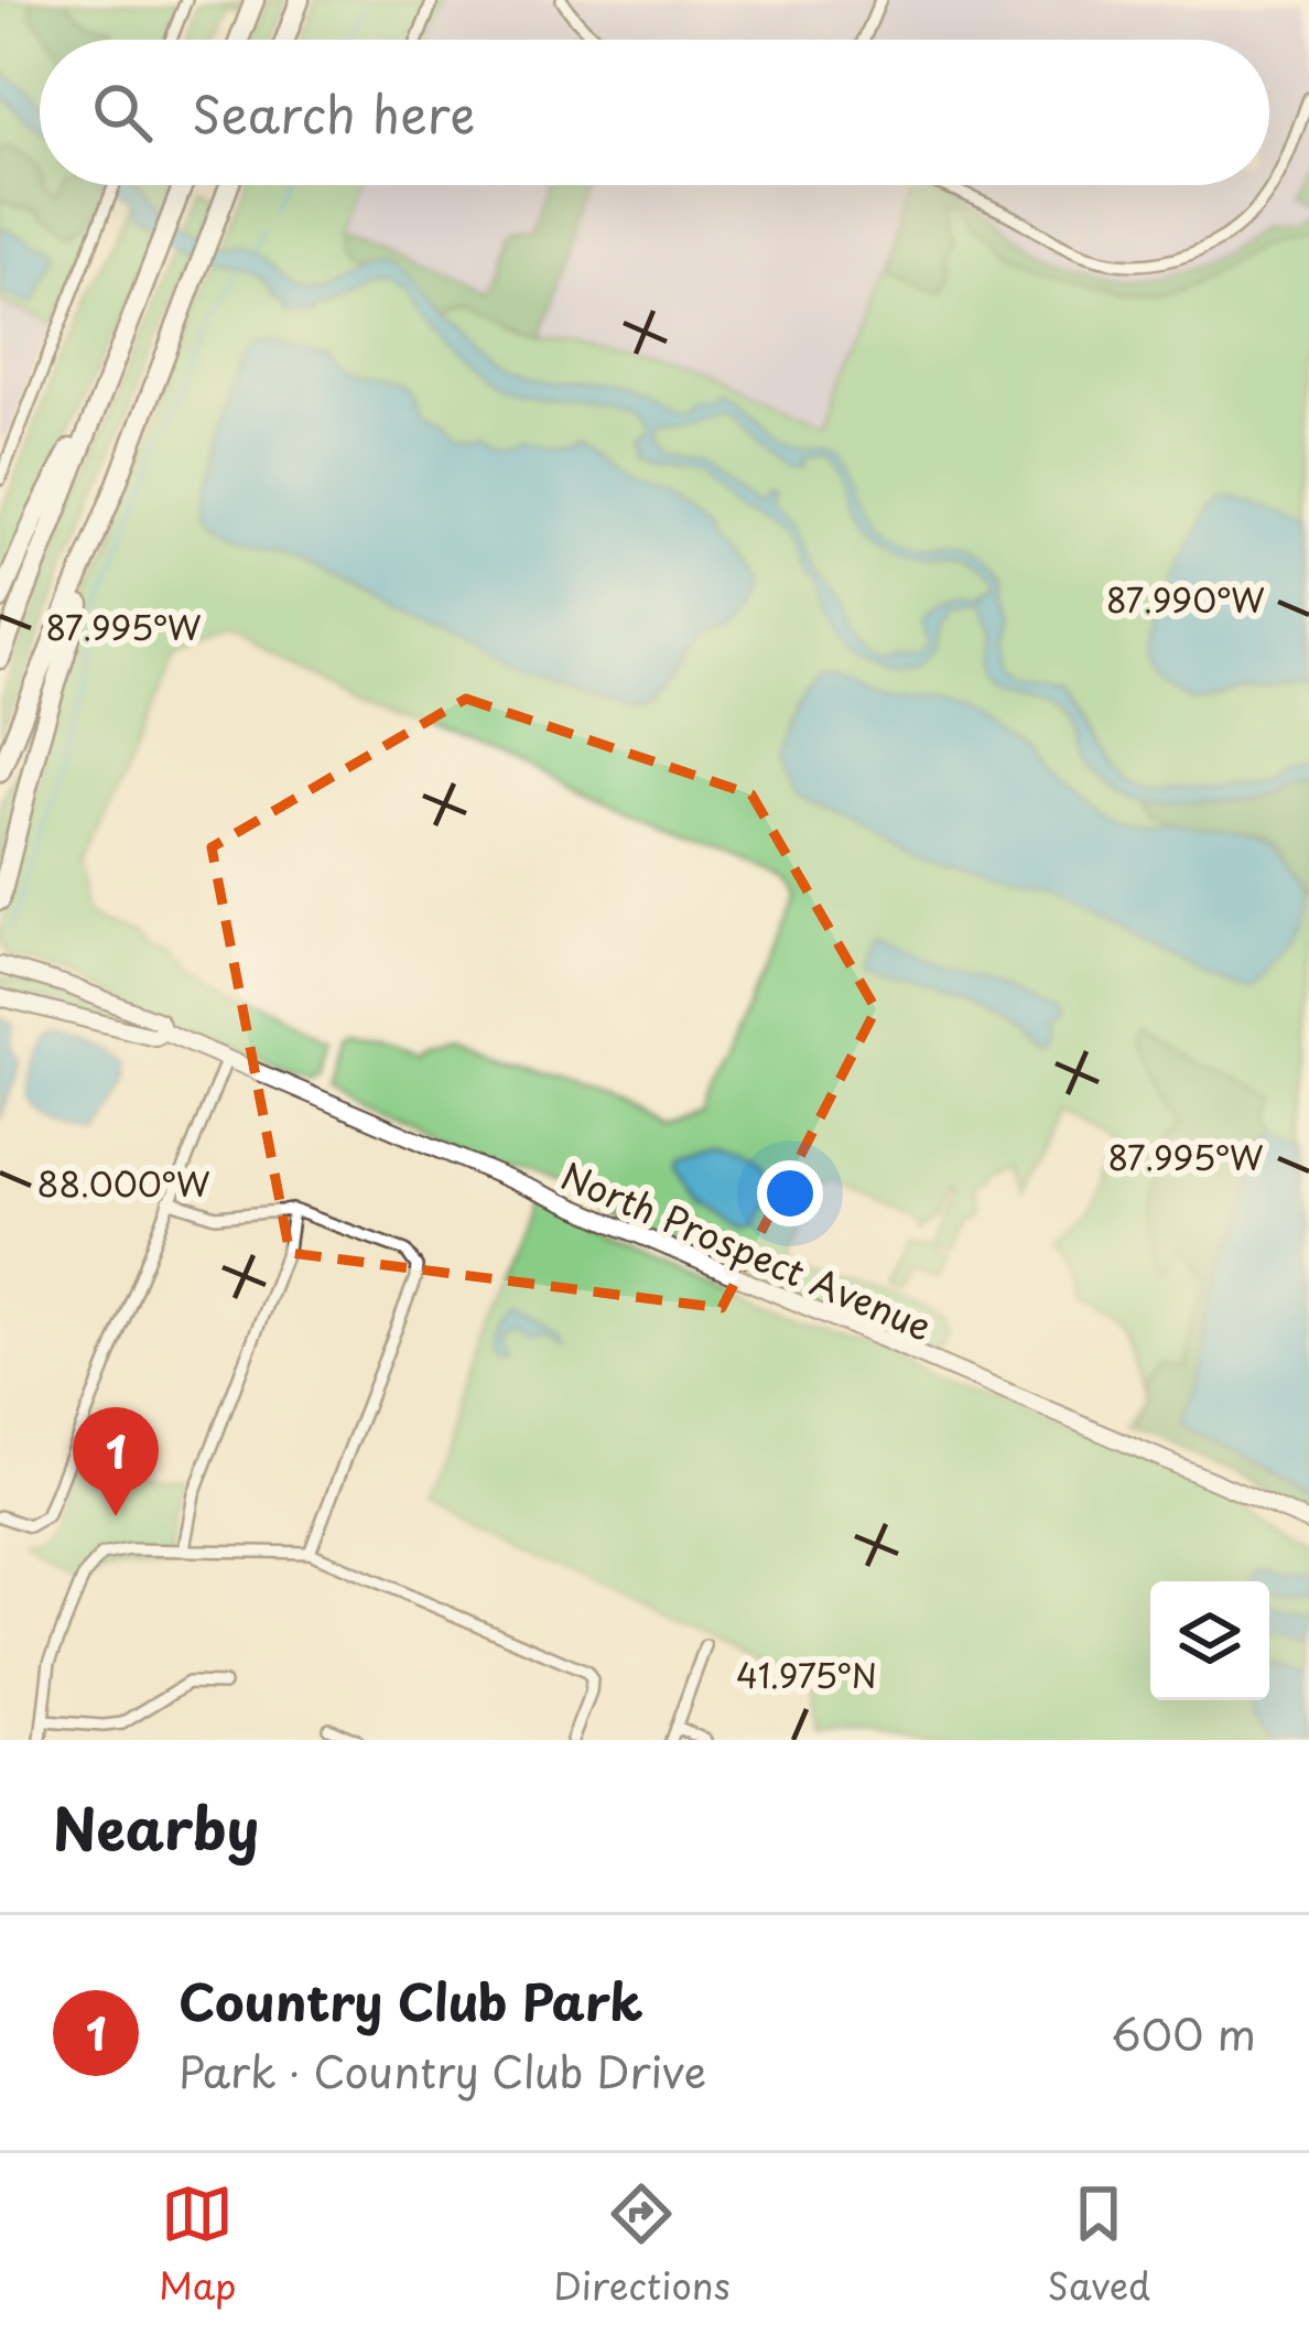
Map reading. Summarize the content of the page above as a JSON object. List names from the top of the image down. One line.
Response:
{"streets":{"main road":["North Prospect Avenue"]},"page":{"search":"Search here","pins":"1","heading":"Nearby","list":[{"mark":"1","name":"Country Club Park","note":"Park · Country Club Drive","value":"600 m"}],"nav":["Map","Directions","Saved"]},"coordinates":["87.990°W","87.995°W","88.000°W","41.975°N"]}
